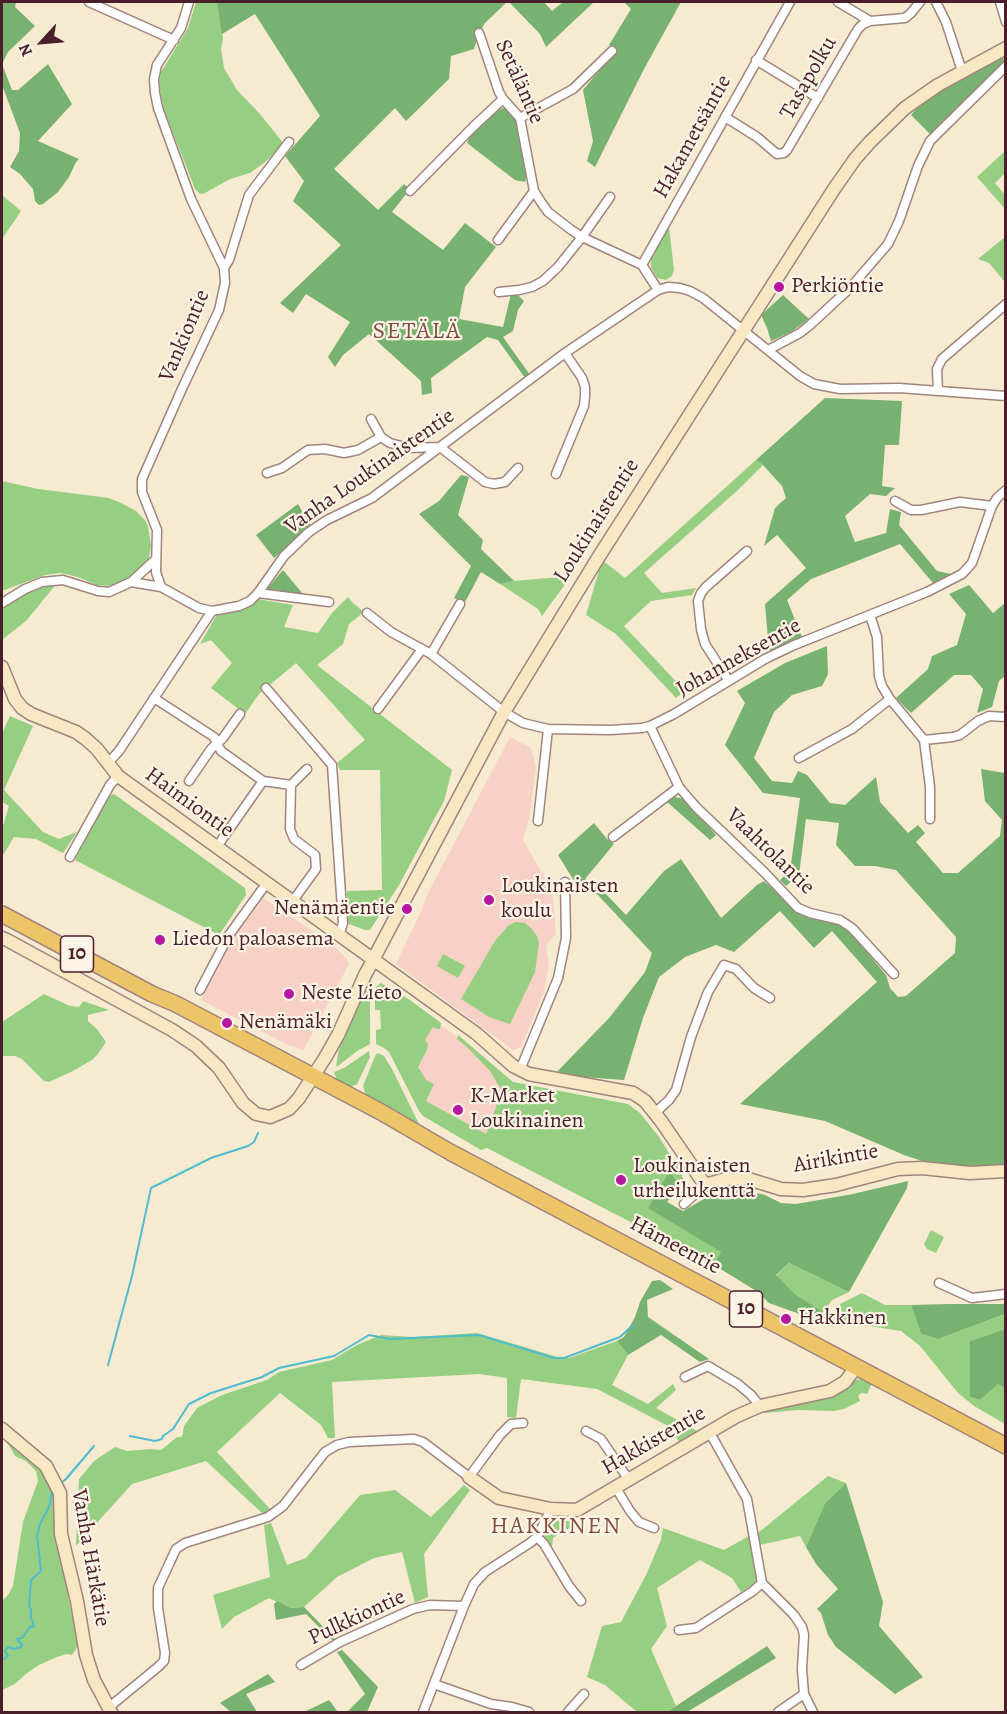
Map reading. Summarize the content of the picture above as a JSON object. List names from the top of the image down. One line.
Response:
{"streets":{"highway":["10","Hämeentie"],"street":["Tasapolku","Setäläntie","Hakametsäntie","Vankiontie","Vanha Loukinaistentie","Loukinaistentie","Johanneksentie","Haimiontie","Vaahtolantie","Airikintie","Hakkistentie","Vanha Härkätie","Pulkkiontie"]},"crossings":[["Tasapolku","Hakametsäntie"],["Setäläntie","Hakametsäntie"],["Loukinaistentie","Johanneksentie"],["Loukinaistentie","Haimiontie"],["Loukinaistentie","Hämeentie"],["Johanneksentie","Vaahtolantie"],["Hämeentie","Hakkistentie"]],"districts":["SETÄLÄ","HAKKINEN"],"places":["Perkiöntie","Loukinaisten koulu","Nenämäentie","Liedon paloasema","Neste Lieto","Nenämäki","K-Market Loukinainen","Loukinaisten urheilukenttä","Hakkinen"],"north":"bottom left"}
